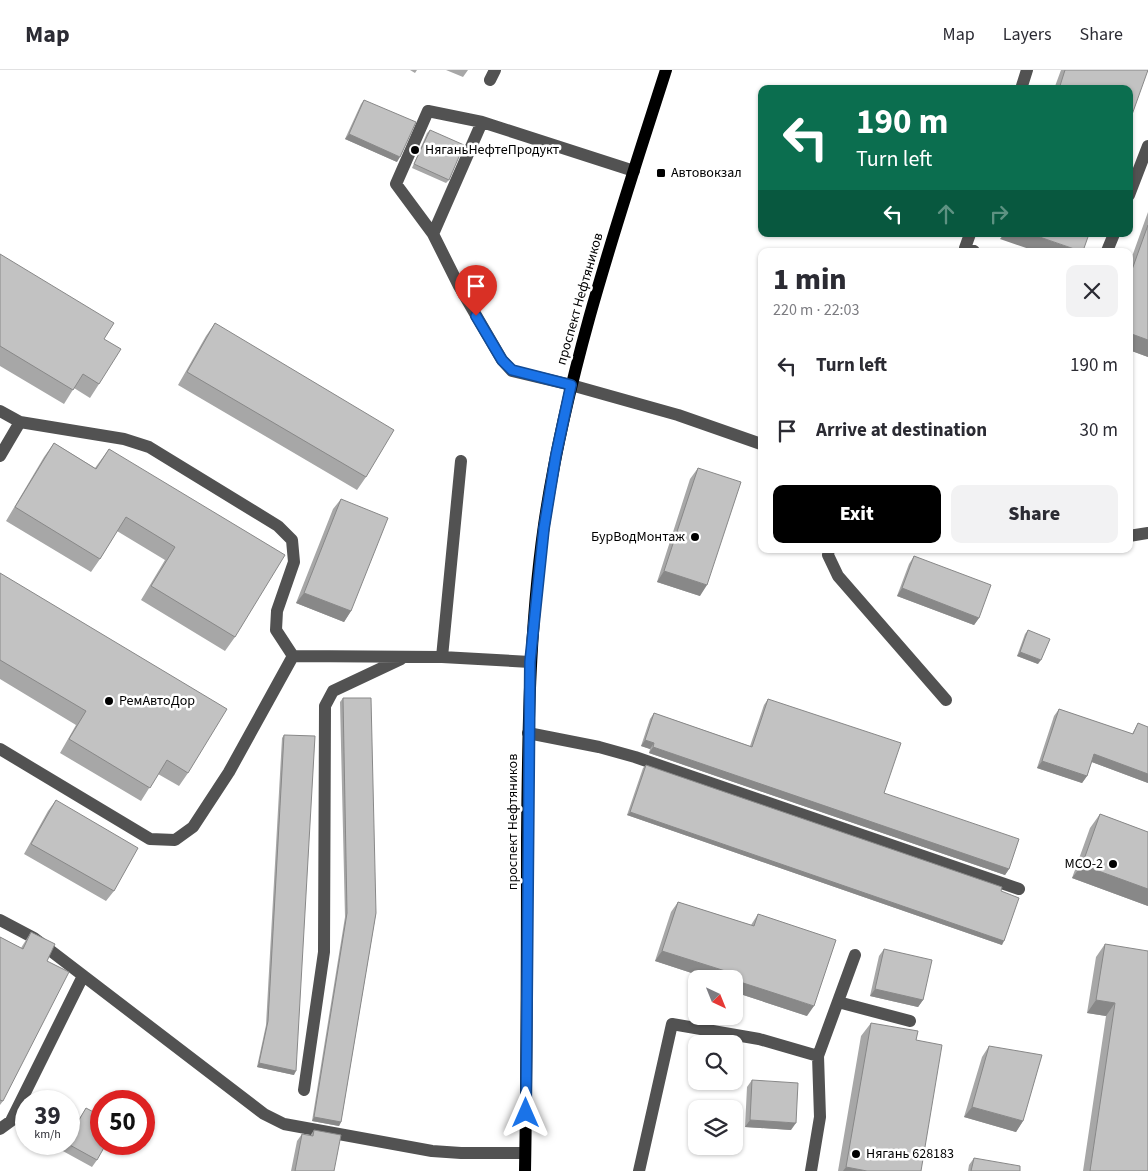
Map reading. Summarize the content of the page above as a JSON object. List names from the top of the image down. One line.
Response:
{"streets":{"main road":["проспект Нефтяников"]},"places":{"other":["НяганьНефтеПродукт","БурВодМонтаж","РемАвтоДор","МСО-2","Нягань 628183"],"transit":["Автовокзал"]},"north":"bottom right","page":{"header":"Map","nav":["Map","Layers","Share"],"turn":["190 m","Turn left"],"heading":["1 min","220 m · 22:03"],"list":[{"name":"Turn left","value":"190 m"},{"name":"Arrive at destination","value":"30 m"}],"buttons":["Exit","Share"],"speed":"39 km/h","limit":"50"}}
